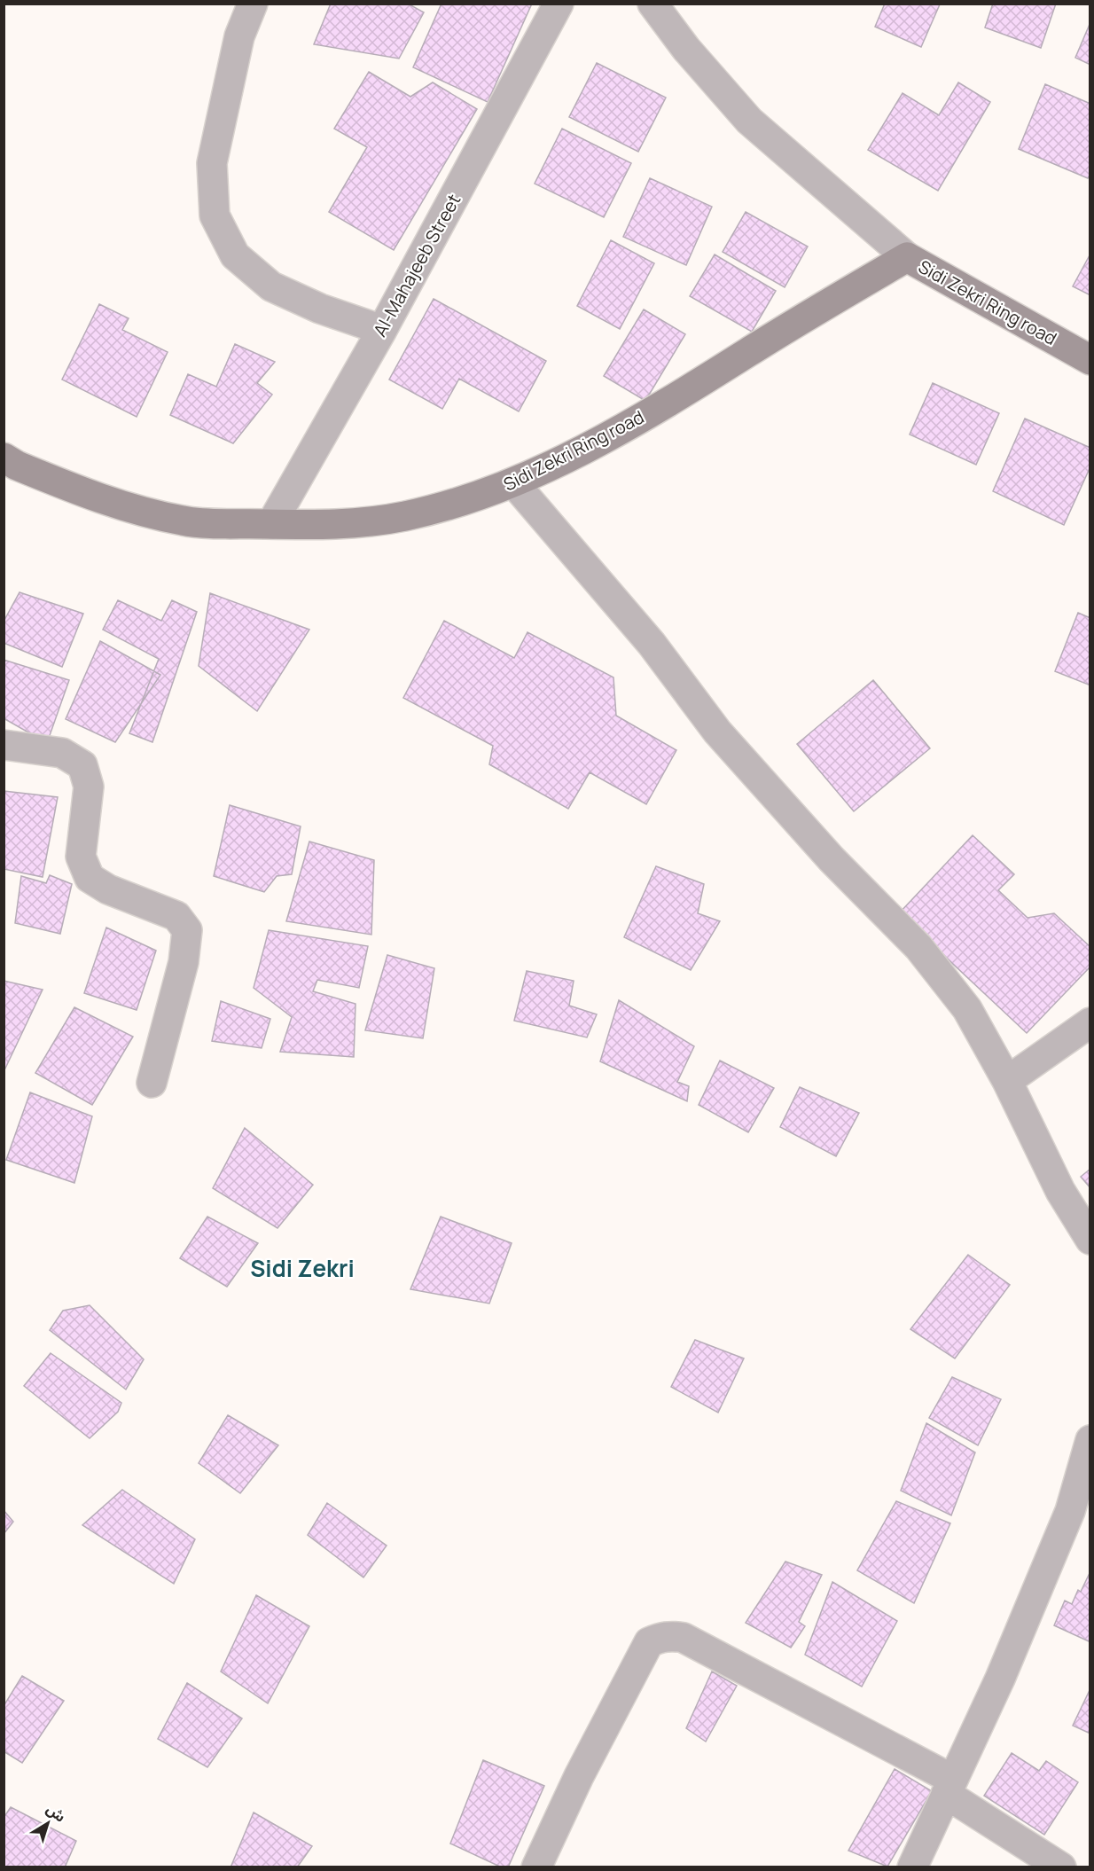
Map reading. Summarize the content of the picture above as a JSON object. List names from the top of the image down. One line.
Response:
{"streets":{"street":["Al-Mahajeeb Street","Sidi Zekri Ring road"]},"crossings":[["Al-Mahajeeb Street","Sidi Zekri Ring road"]],"districts":["Sidi Zekri"],"north":"top right"}
